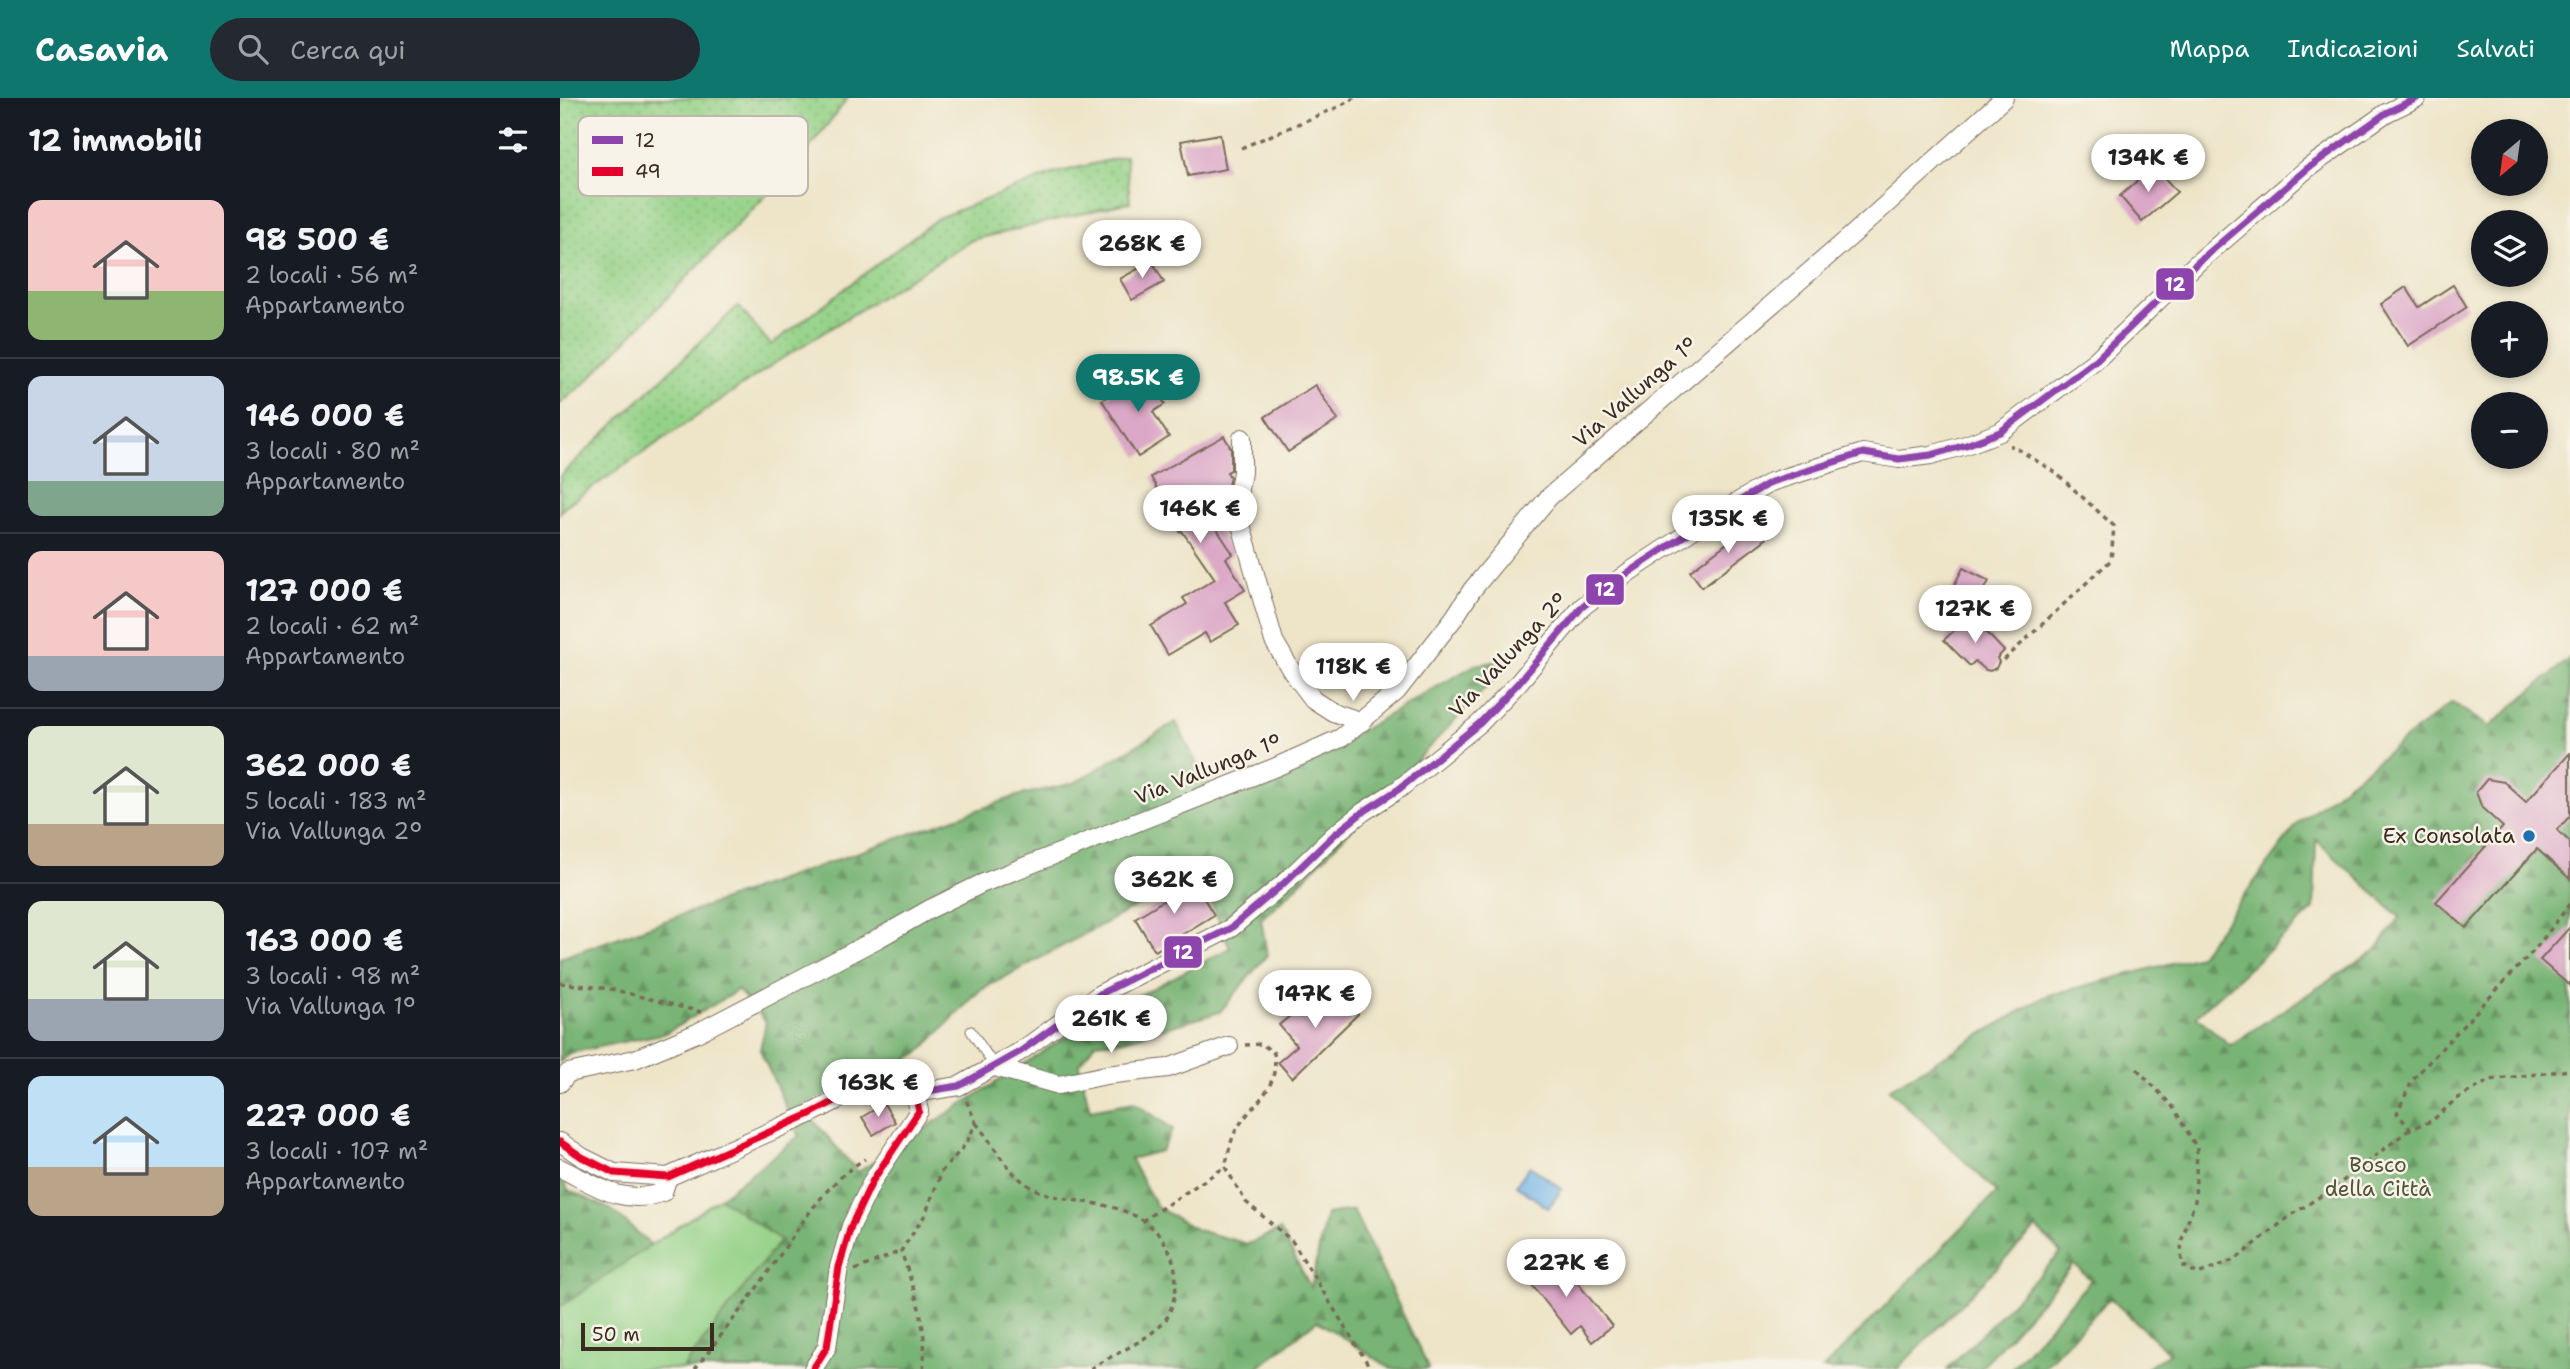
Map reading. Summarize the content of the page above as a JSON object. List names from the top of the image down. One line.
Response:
{"streets":{"street":["Via Vallunga 1°","Via Vallunga 2°"]},"parks":["Bosco della Città"],"places":["Ex Consolata"],"lines":["transit line 12","transit line 49"],"legend":["12","49"],"scale_bar":"50 m","north":"bottom left","page":{"header":"Casavia","search":"Cerca qui","nav":["Mappa","Indicazioni","Salvati"],"heading":"12 immobili","map_buttons":["+","−"],"price":["134K €","268K €","98.5K €","146K €","135K €","127K €","118K €","362K €","147K €","261K €","163K €","227K €"],"list":[{"name":"98 500 €","note":"2 locali · 56 m² · Appartamento"},{"name":"146 000 €","note":"3 locali · 80 m² · Appartamento"},{"name":"127 000 €","note":"2 locali · 62 m² · Appartamento"},{"name":"362 000 €","note":"5 locali · 183 m² · Via Vallunga 2°"},{"name":"163 000 €","note":"3 locali · 98 m² · Via Vallunga 1°"},{"name":"227 000 €","note":"3 locali · 107 m² · Appartamento"}],"scale":"50 m"}}
